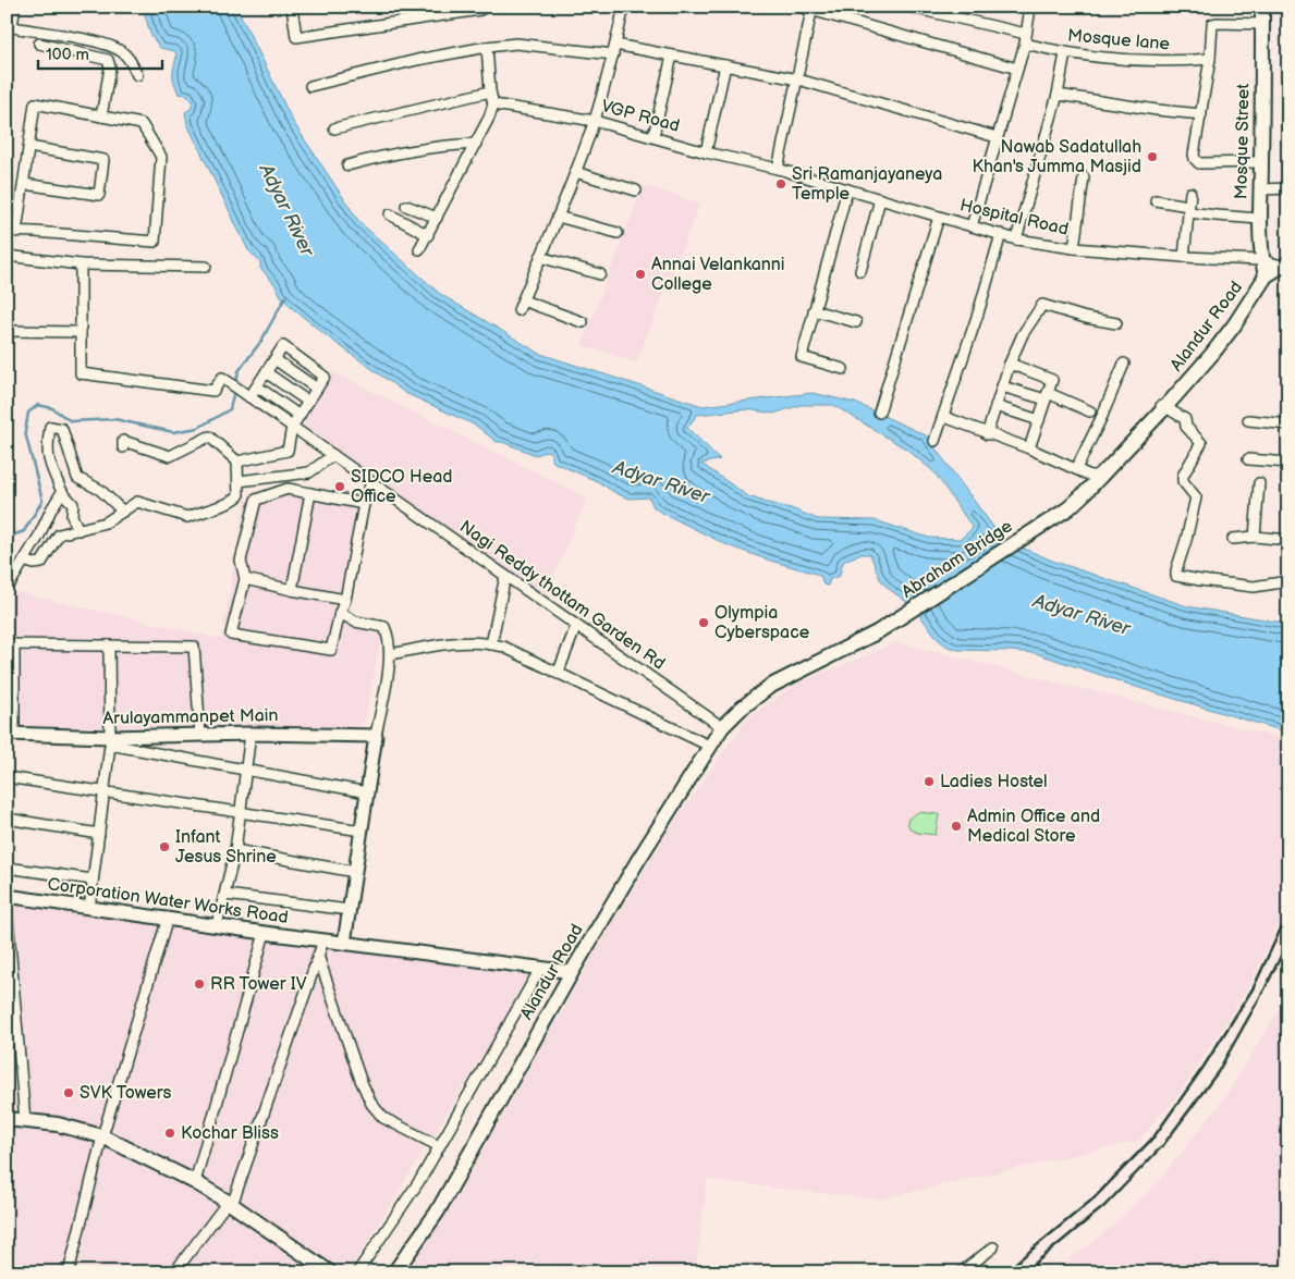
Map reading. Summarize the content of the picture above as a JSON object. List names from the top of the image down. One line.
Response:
{"streets":{"main road":["Mosque Street","Alandur Road","Abraham Bridge"],"street":["Mosque lane","VGP Road","Hospital Road","Nagi Reddy thottam Garden Rd","Arulayammanpet Main","Corporation Water Works Road"]},"crossings":[["VGP Road","Hospital Road"],["Mosque Street","Hospital Road"],["Mosque Street","Alandur Road"],["Hospital Road","Alandur Road"],["Alandur Road","Abraham Bridge"],["Alandur Road","Nagi Reddy thottam Garden Rd"],["Alandur Road","Corporation Water Works Road"]],"water":["Adyar River"],"places":["Nawab Sadatullah Khan's Jumma Masjid","Sri Ramanjayaneya Temple","Annai Velankanni College","SIDCO Head Office","Olympia Cyberspace","Ladies Hostel","Admin Office and Medical Store","Infant Jesus Shrine","RR Tower IV","SVK Towers","Kochar Bliss"],"scale_bar":"100 m"}
